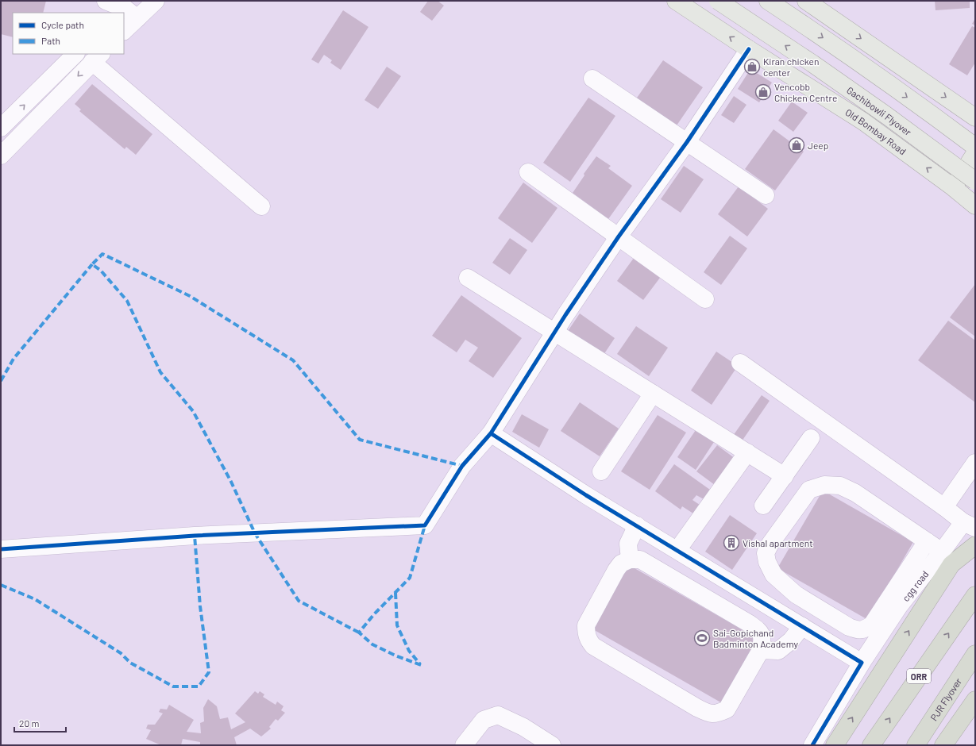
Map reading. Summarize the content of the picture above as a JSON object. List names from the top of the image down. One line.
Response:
{"streets":{"highway":["ORR","PJR Flyover"],"main road":["Gachibowli Flyover","Old Bombay Road"],"street":["cgg road"]},"places":{"shop":["Kiran chicken center","Vencobb Chicken Centre","Jeep"],"building":["Vishal apartment"],"sports":["Sai-Gopichand Badminton Academy"]},"legend":["Cycle path","Path"],"scale_bar":"20 m"}
